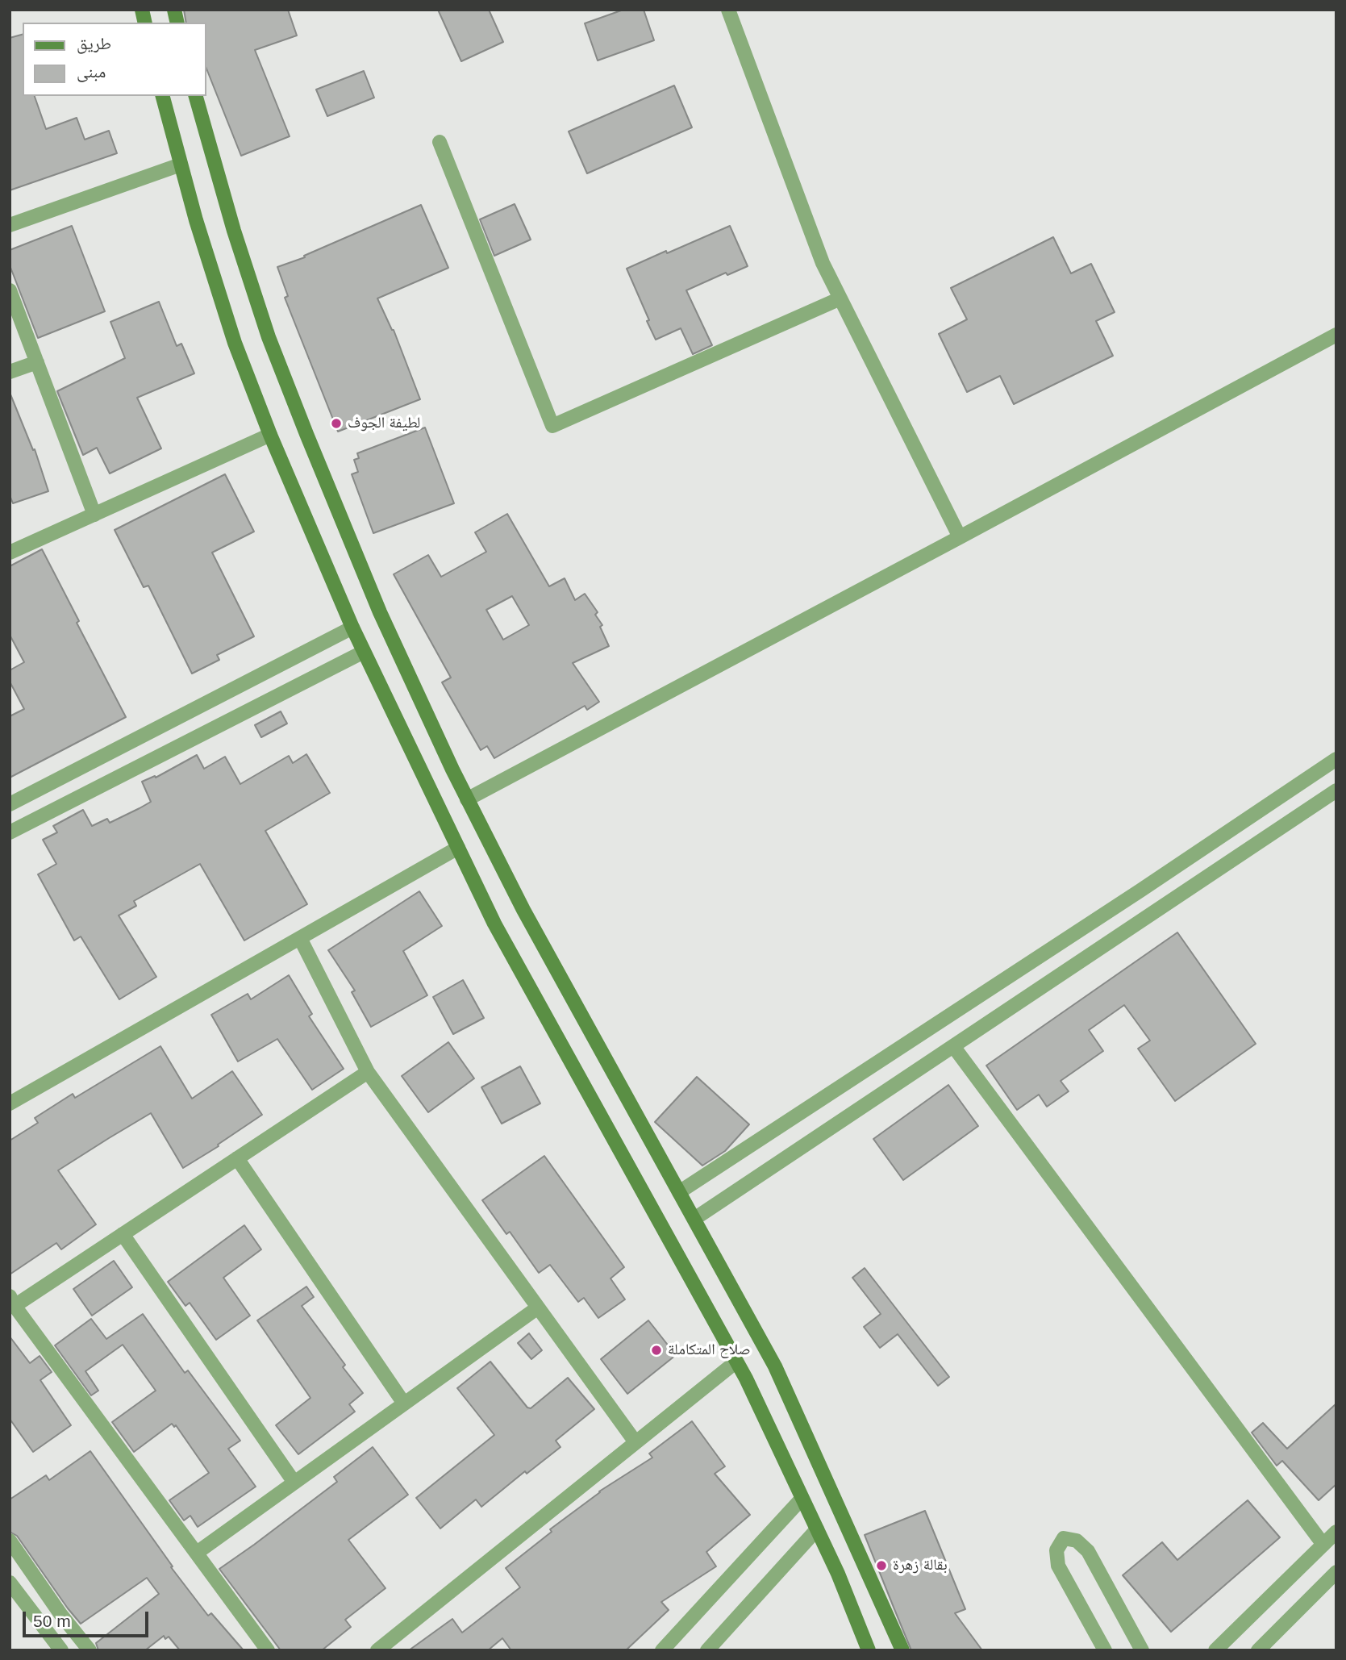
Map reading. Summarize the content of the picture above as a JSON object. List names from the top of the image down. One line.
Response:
{"places":["لطيفة الجوف","صلاح المتكاملة","بقالة زهرة"],"legend":["طريق","مبنى"],"scale_bar":"50 m"}
